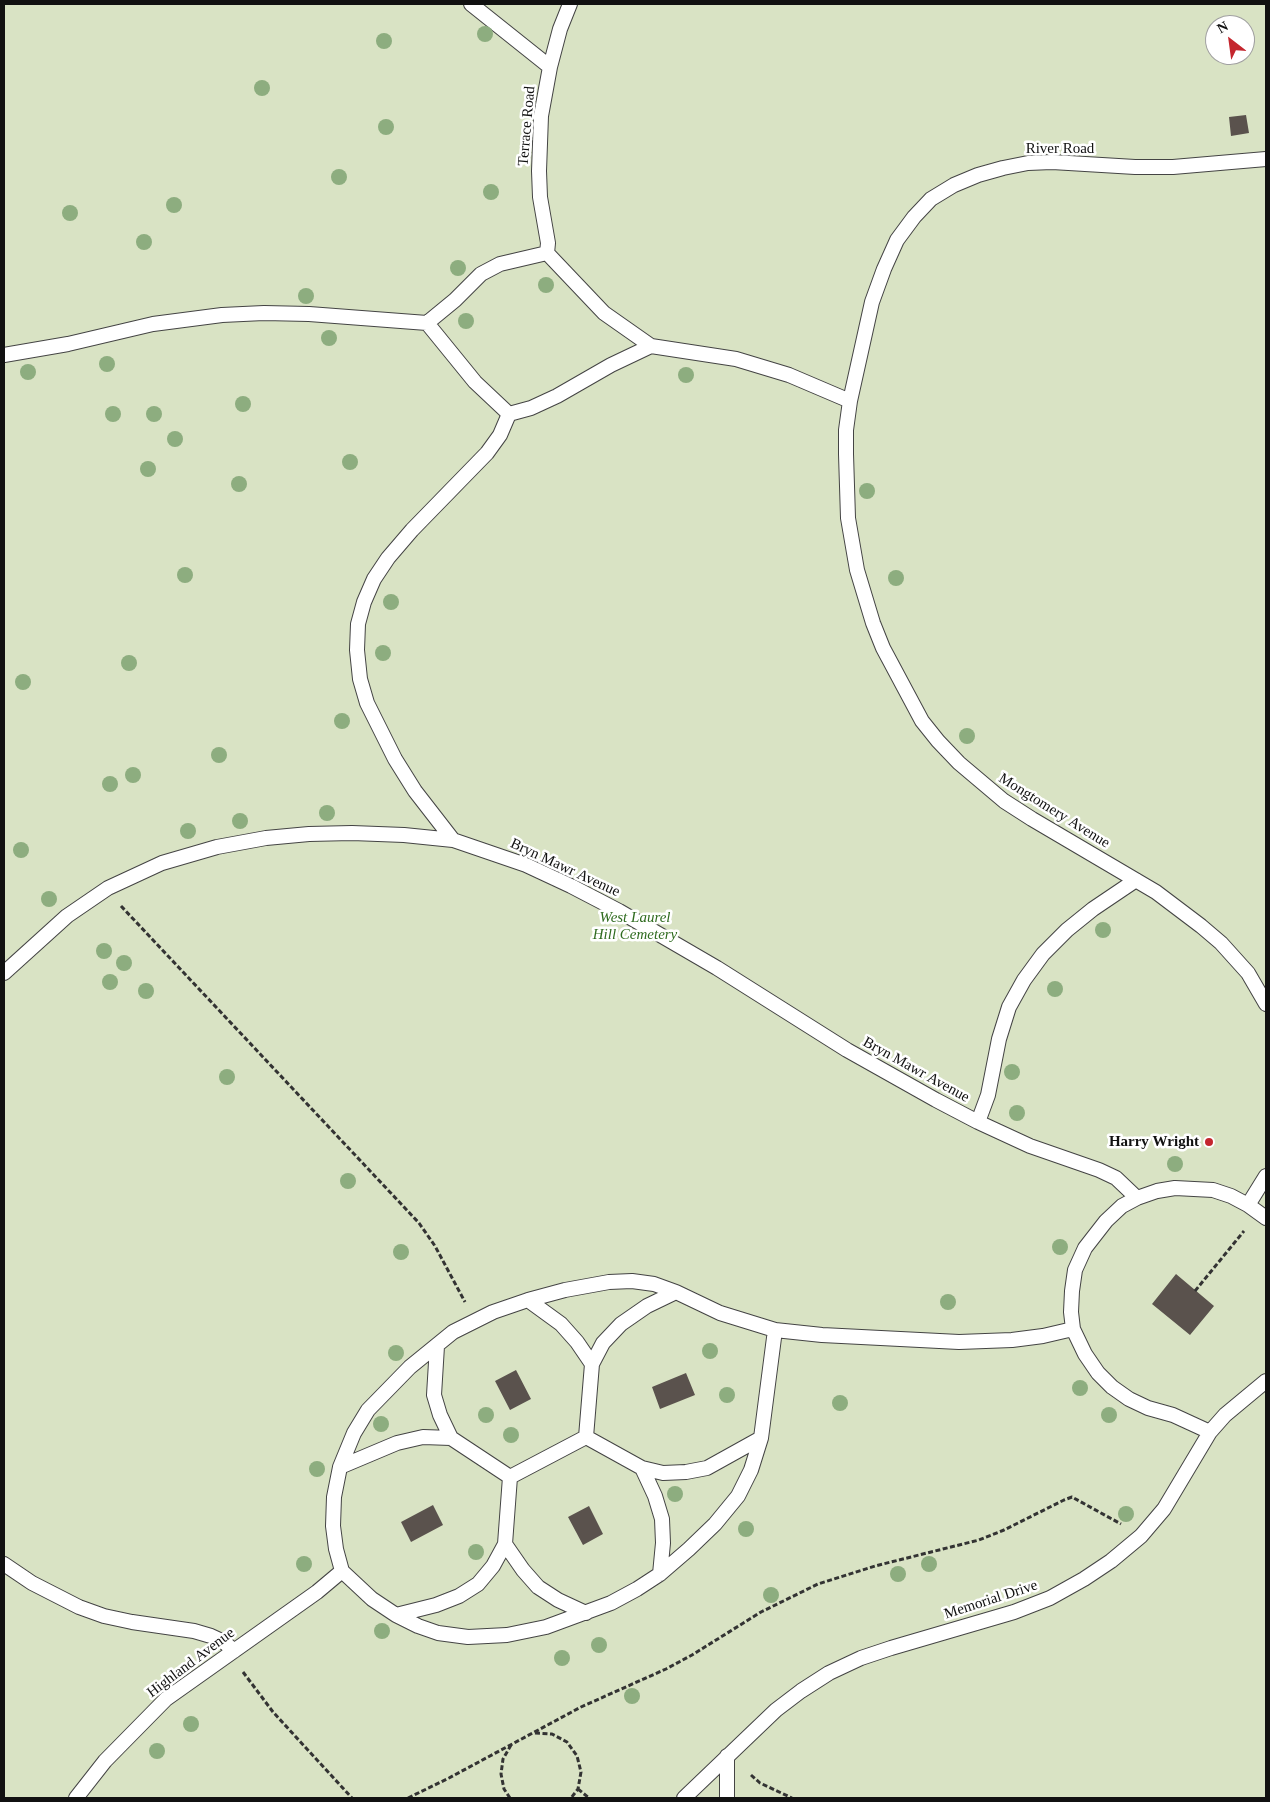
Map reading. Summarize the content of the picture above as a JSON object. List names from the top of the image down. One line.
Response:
{"streets":{"lane":["Terrace Road","River Road","Mongtomery Avenue","Bryn Mawr Avenue","Memorial Drive","Highland Avenue"]},"crossings":[["River Road","Mongtomery Avenue"]],"parks":["West Laurel Hill Cemetery"],"places":["Harry Wright"],"north":"top left"}
